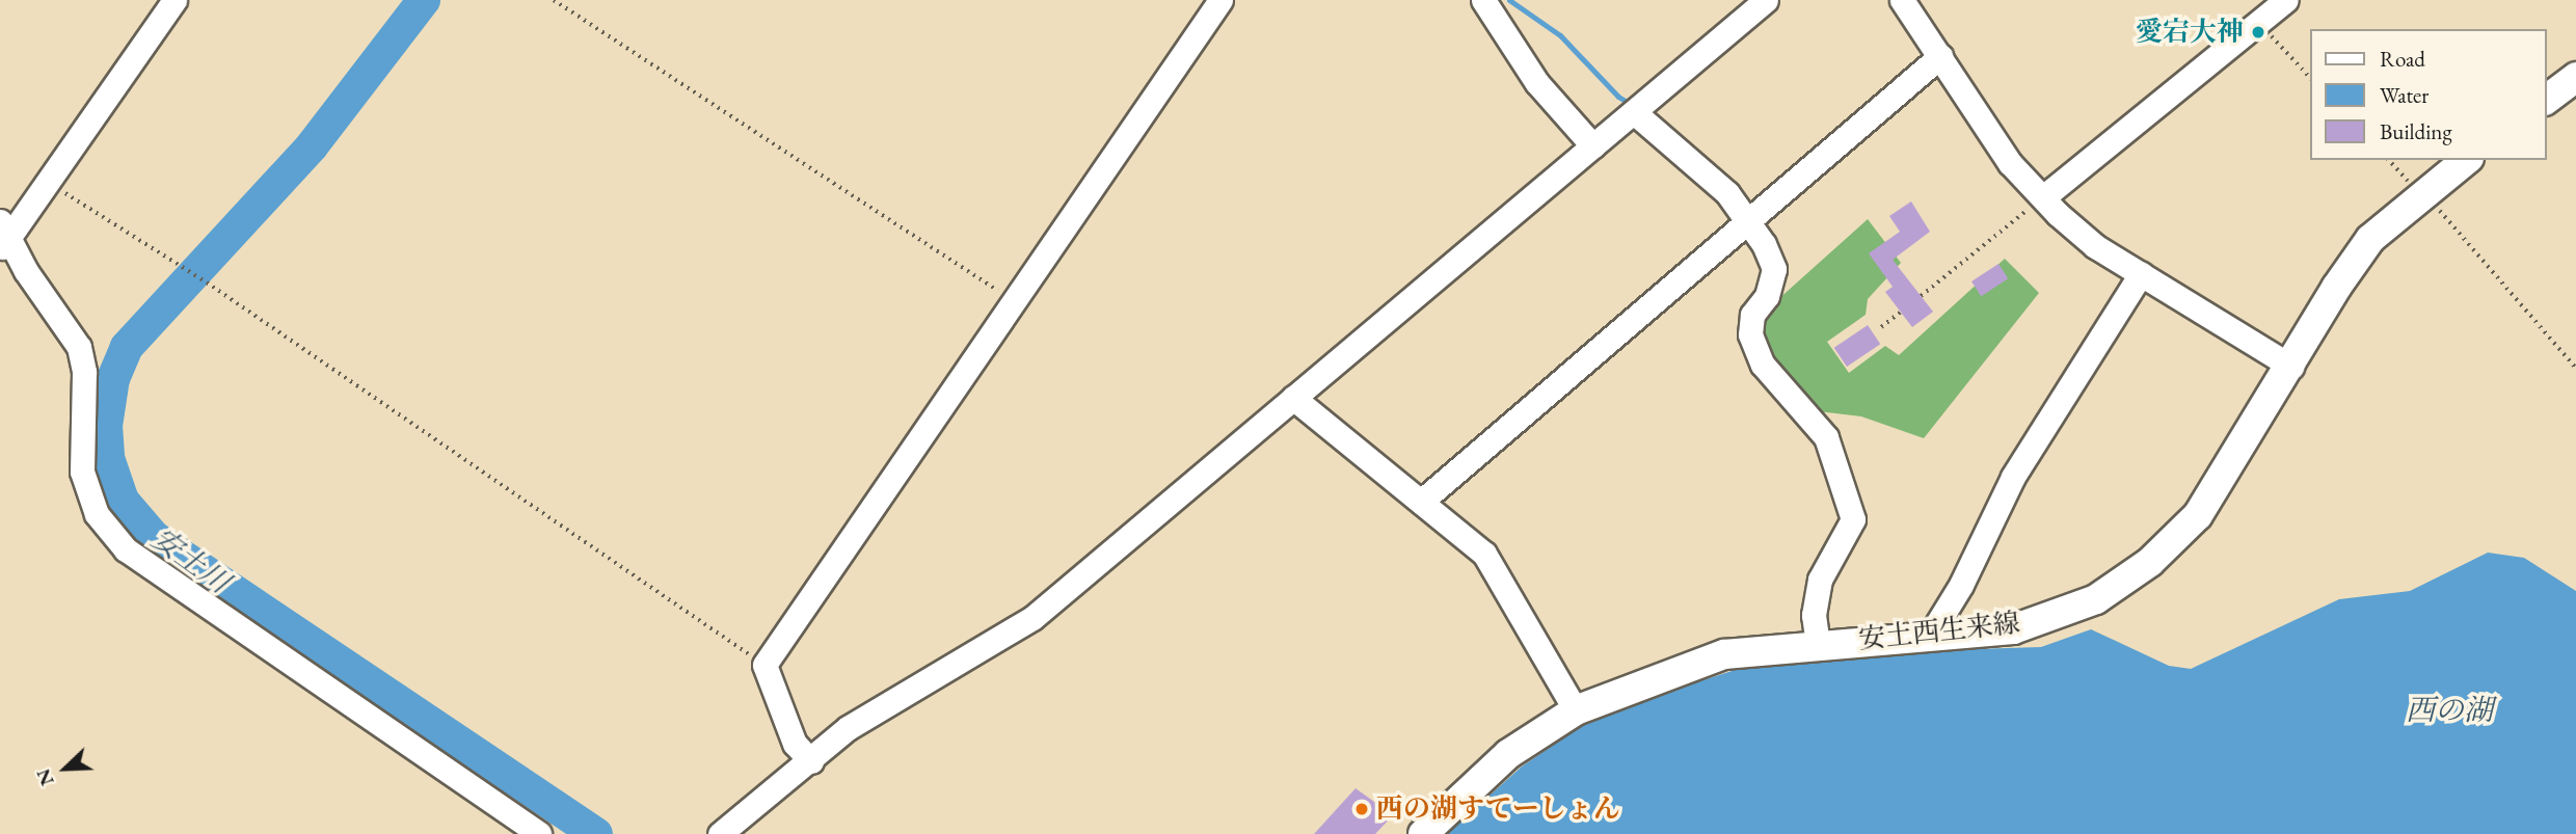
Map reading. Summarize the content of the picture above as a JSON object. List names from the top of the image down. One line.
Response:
{"streets":{"main road":["安土西生来線"]},"water":["安土川","西の湖"],"places":["愛宕大神","西の湖すてーしょん"],"legend":["Road","Water","Building"],"north":"bottom left"}
